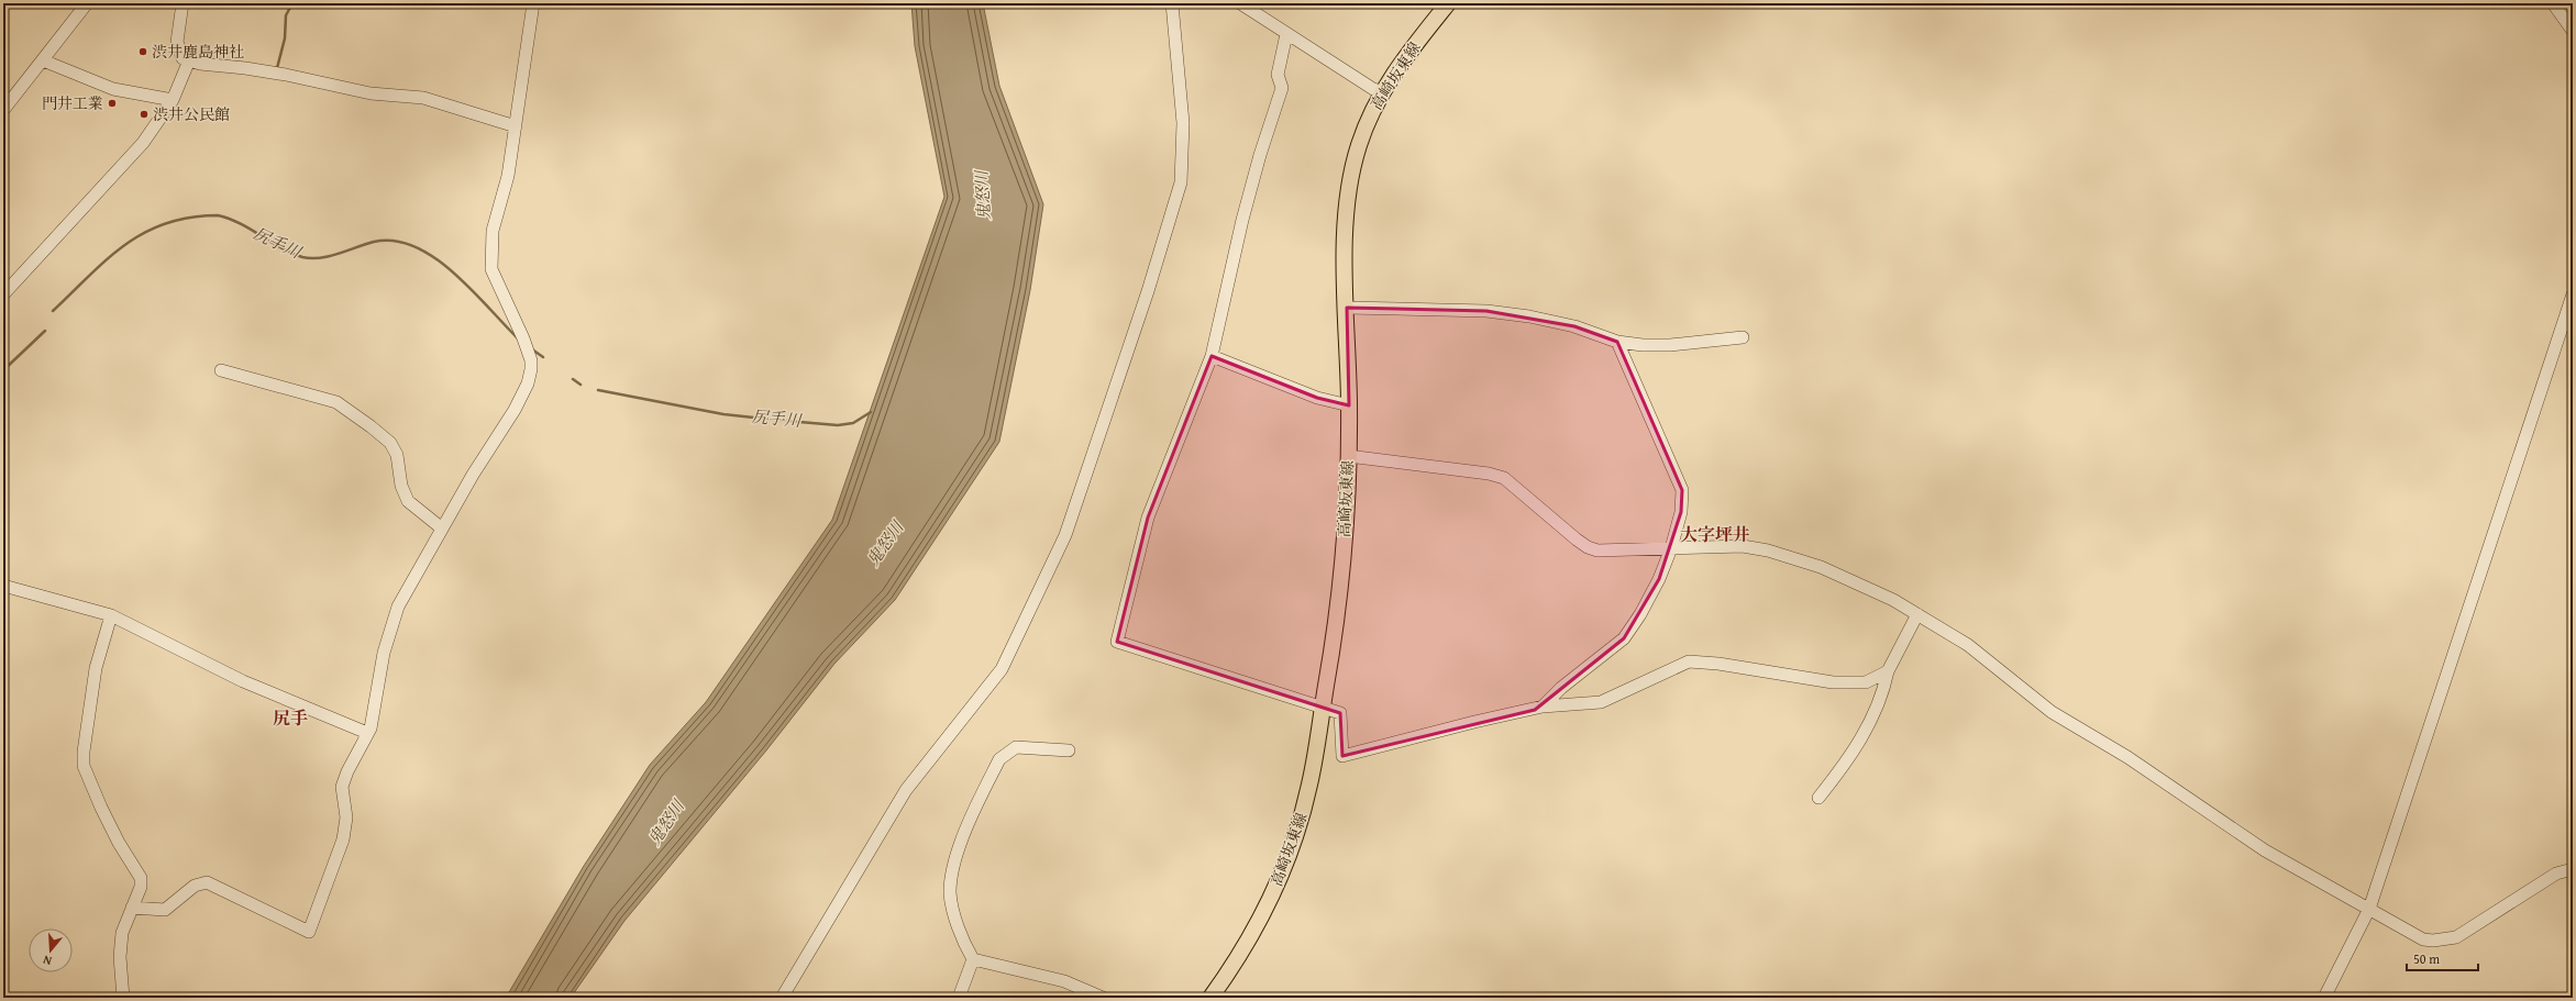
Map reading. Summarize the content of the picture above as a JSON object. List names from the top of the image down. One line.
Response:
{"streets":{"main road":["高崎坂東線"]},"districts":["大字坪井","尻手"],"water":["鬼怒川","尻手川"],"places":["渋井鹿島神社","門井工業","渋井公民館"],"scale_bar":"50 m","north":"bottom"}
